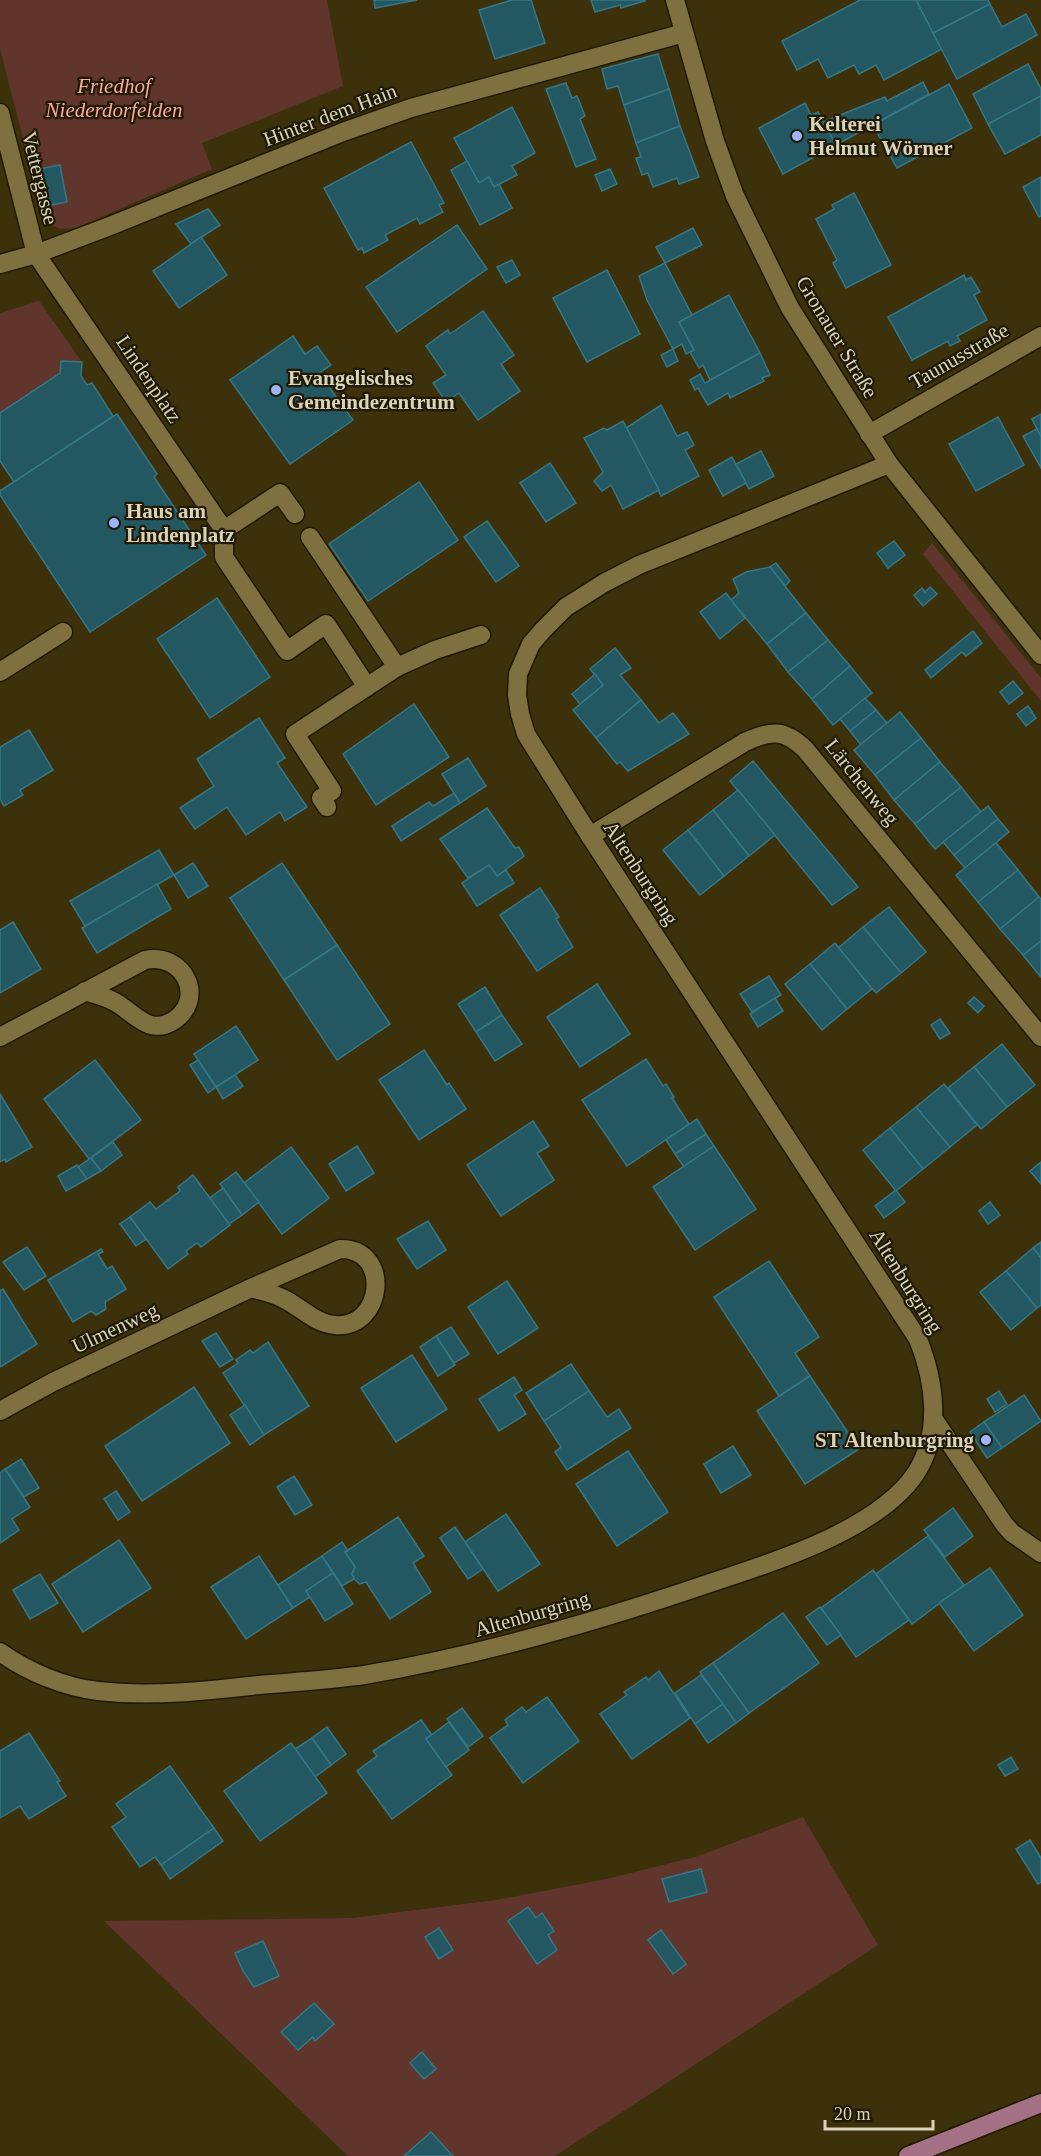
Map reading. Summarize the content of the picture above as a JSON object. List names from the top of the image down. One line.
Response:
{"streets":{"street":["Hinter dem Hain","Vettergasse","Gronauer Straße","Taunusstraße","Lindenplatz","Lärchenweg","Altenburgring","Ulmenweg"]},"crossings":[["Hinter dem Hain","Vettergasse"],["Hinter dem Hain","Gronauer Straße"],["Hinter dem Hain","Lindenplatz"],["Vettergasse","Lindenplatz"],["Gronauer Straße","Taunusstraße"],["Gronauer Straße","Altenburgring"],["Lärchenweg","Altenburgring"]],"parks":["Friedhof Niederdorfelden"],"places":["Kelterei Helmut Wörner","Evangelisches Gemeindezentrum","Haus am Lindenplatz","ST Altenburgring"],"scale_bar":"20 m"}
